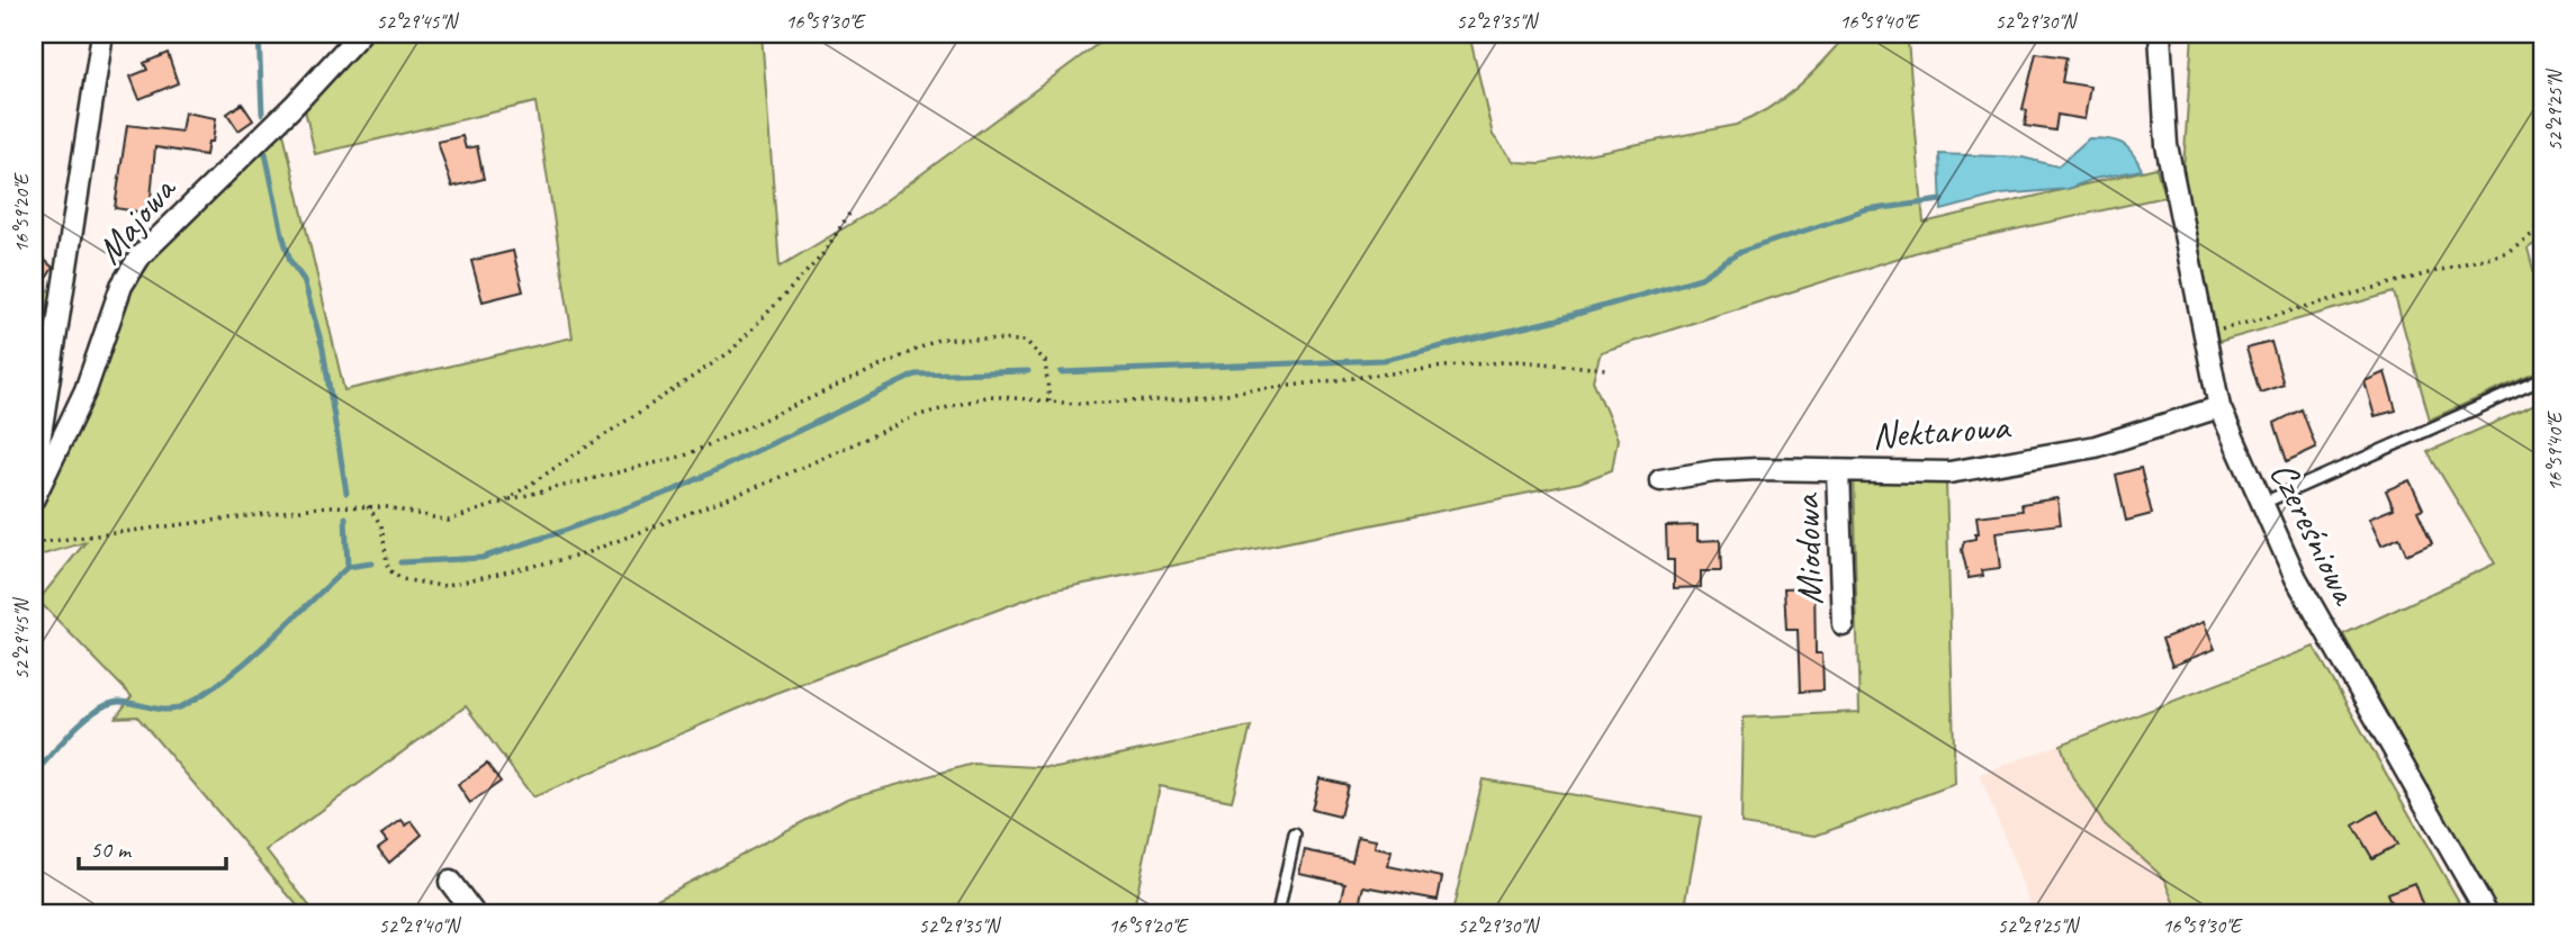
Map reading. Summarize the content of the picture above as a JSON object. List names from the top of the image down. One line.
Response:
{"streets":{"street":["Majowa","Nektarowa","Czereśniowa","Miodowa"]},"crossings":[["Nektarowa","Czereśniowa"],["Nektarowa","Miodowa"]],"scale_bar":"50 m","coordinates":["52°29'45\"N","16°59'30\"E","52°29'35\"N","16°59'40\"E","52°29'30\"N","52°29'25\"N","16°59'20\"E","52°29'40\"N"]}
